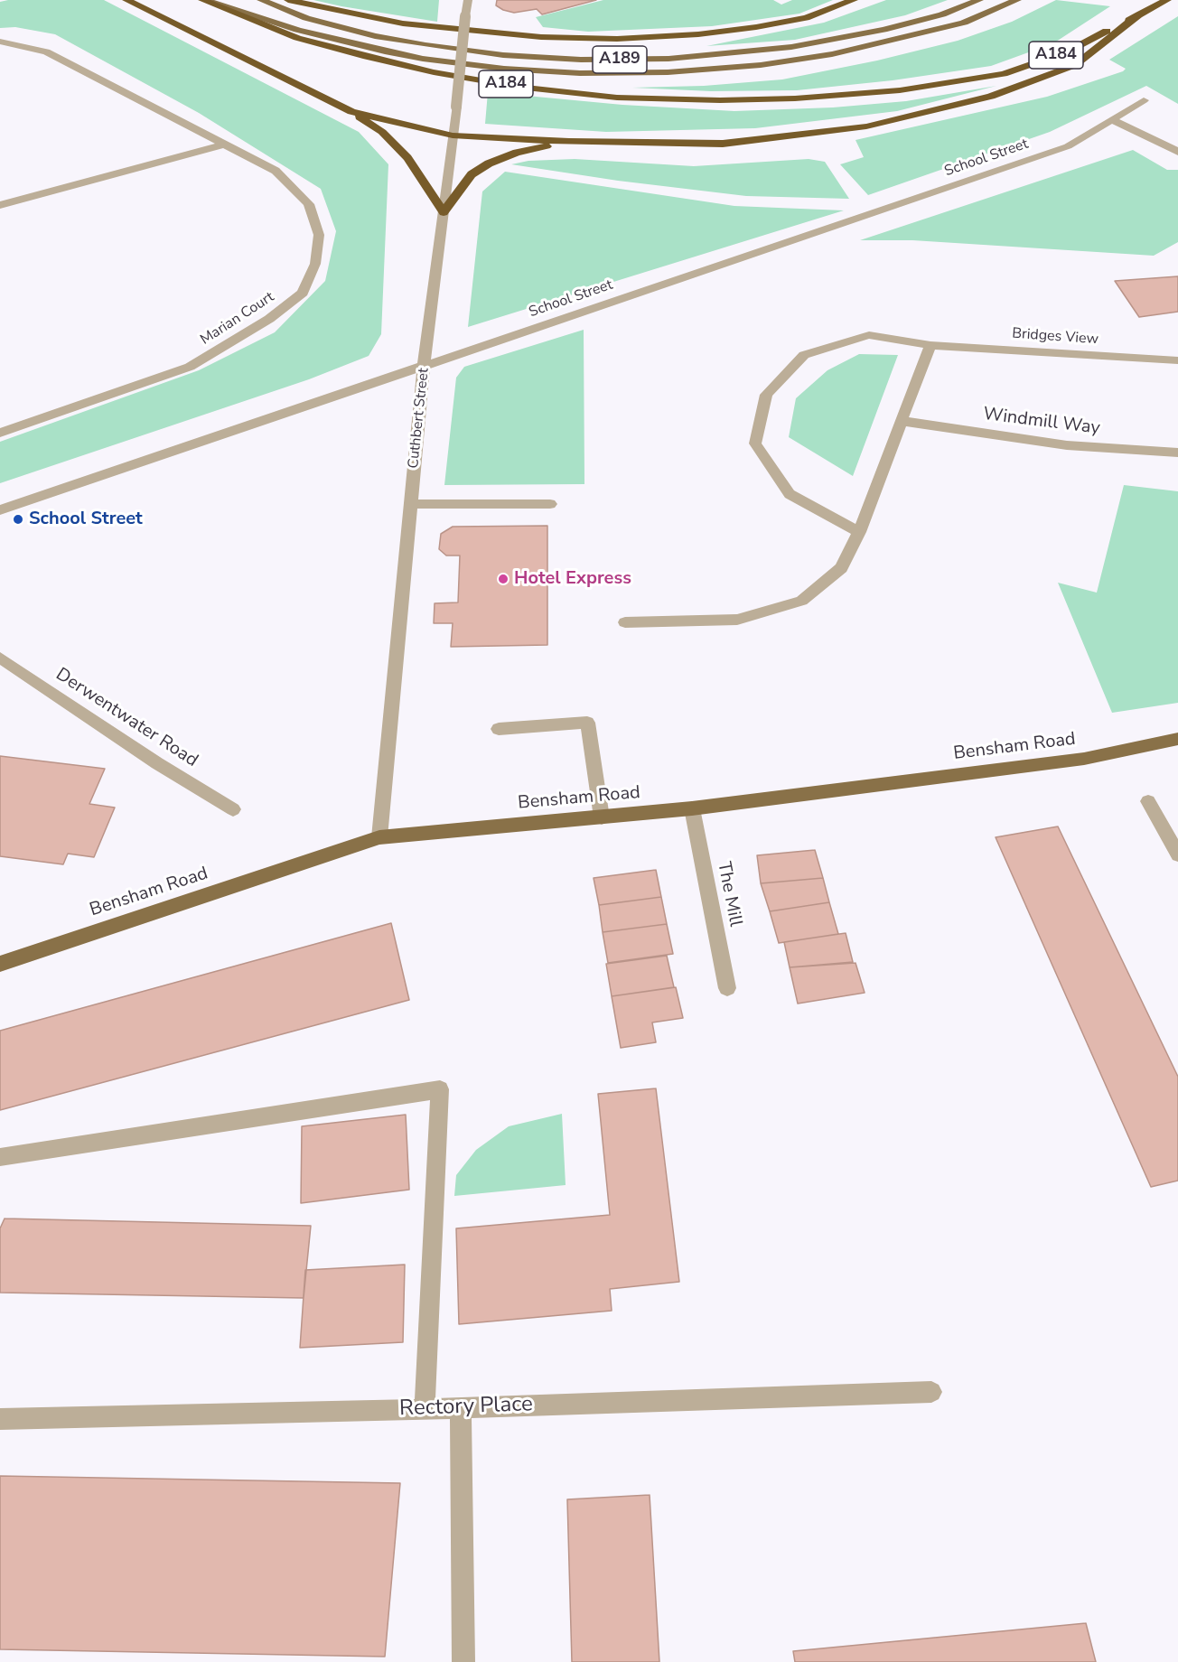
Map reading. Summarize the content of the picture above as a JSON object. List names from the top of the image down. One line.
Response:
{"streets":{"highway":["A184"],"main road":["A189","Bensham Road"],"street":["School Street","Marian Court","Bridges View","Cuthbert Street","Windmill Way","Derwentwater Road","The Mill","Rectory Place"]},"crossings":[["A184","A189"],["School Street","Cuthbert Street"],["Cuthbert Street","Bensham Road"],["Bensham Road","The Mill"]],"places":["School Street","Hotel Express"]}
